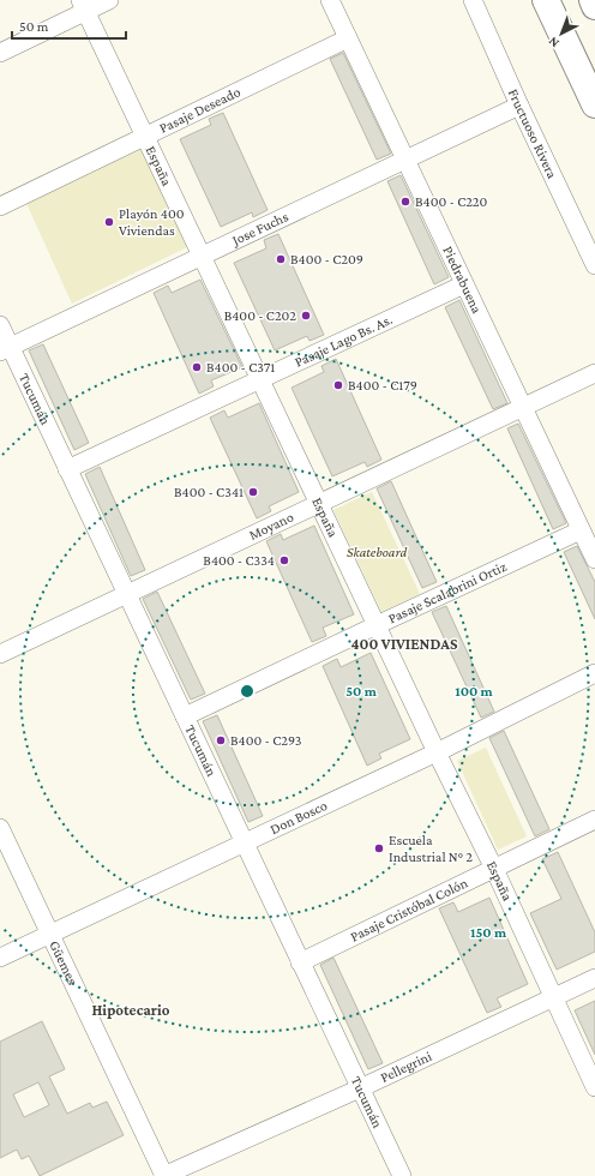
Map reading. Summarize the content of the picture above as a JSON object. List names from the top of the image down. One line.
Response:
{"streets":{"street":["Pasaje Deseado","Fructuoso Rivera","España","Jose Fuchs","Piedrabuena","Pasaje Lago Bs. As.","Tucumán","Moyano","Pasaje Scalabrini Ortiz","Don Bosco","Pasaje Cristóbal Colón","Güemes","Pellegrini"]},"crossings":[["Pasaje Deseado","España"],["Pasaje Deseado","Piedrabuena"],["Fructuoso Rivera","Jose Fuchs"],["España","Jose Fuchs"],["España","Pasaje Lago Bs. As."],["España","Moyano"],["España","Pasaje Scalabrini Ortiz"],["España","Don Bosco"],["España","Pasaje Cristóbal Colón"],["España","Pellegrini"],["Jose Fuchs","Piedrabuena"],["Jose Fuchs","Tucumán"],["Piedrabuena","Pasaje Lago Bs. As."],["Piedrabuena","Moyano"],["Piedrabuena","Pasaje Scalabrini Ortiz"],["Pasaje Lago Bs. As.","Tucumán"],["Tucumán","Moyano"],["Tucumán","Pasaje Scalabrini Ortiz"],["Tucumán","Don Bosco"],["Tucumán","Pasaje Cristóbal Colón"],["Tucumán","Pellegrini"],["Don Bosco","Güemes"],["Güemes","Pellegrini"]],"districts":["400 VIVIENDAS","Hipotecario"],"parks":["Skateboard"],"places":["B400 - C220","Playón 400 Viviendas","B400 - C209","B400 - C202","B400 - C371","B400 - C179","B400 - C341","B400 - C334","B400 - C293","Escuela Industrial N° 2"],"scale_bar":"50 m","north":"bottom left","rings":["50 m","100 m","150 m"]}
